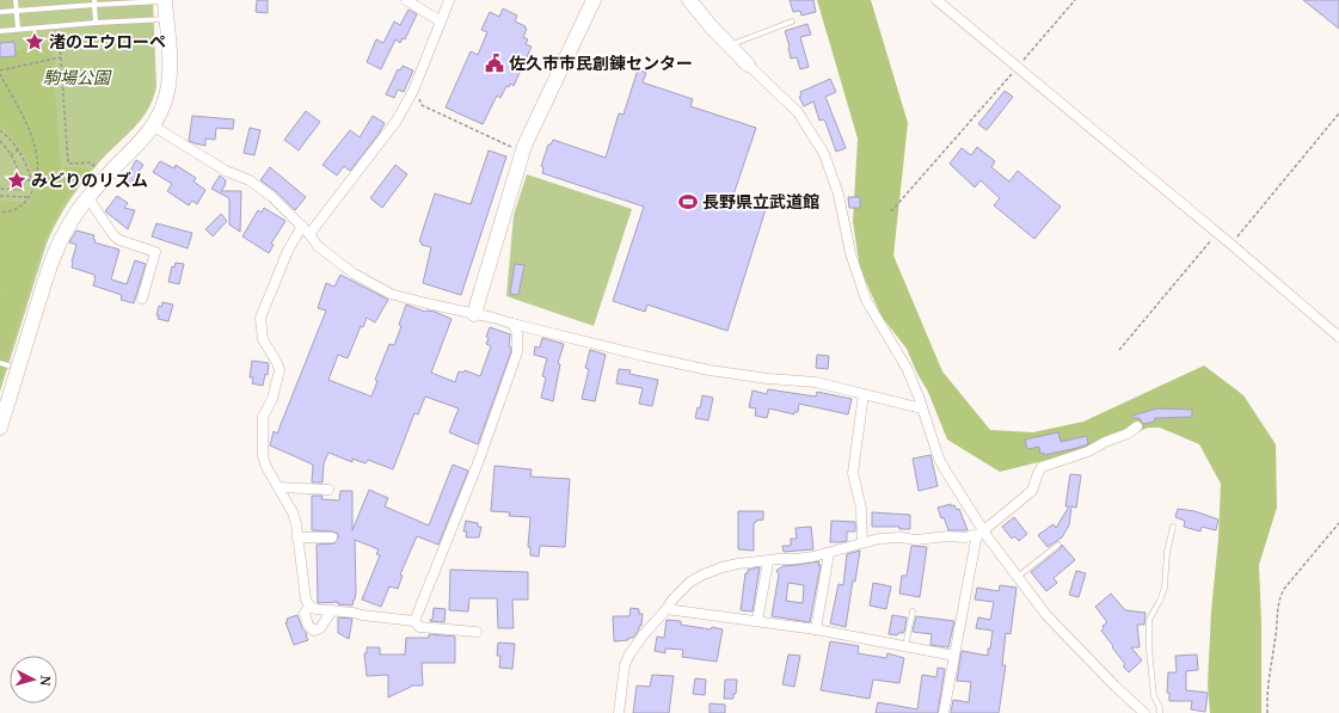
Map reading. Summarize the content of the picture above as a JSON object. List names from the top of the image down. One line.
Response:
{"parks":["駒場公園"],"places":{"place":["渚のエウローペ","みどりのリズム"],"public building":["佐久市市民創錬センター"],"sports":["長野県立武道館"]},"north":"right"}
